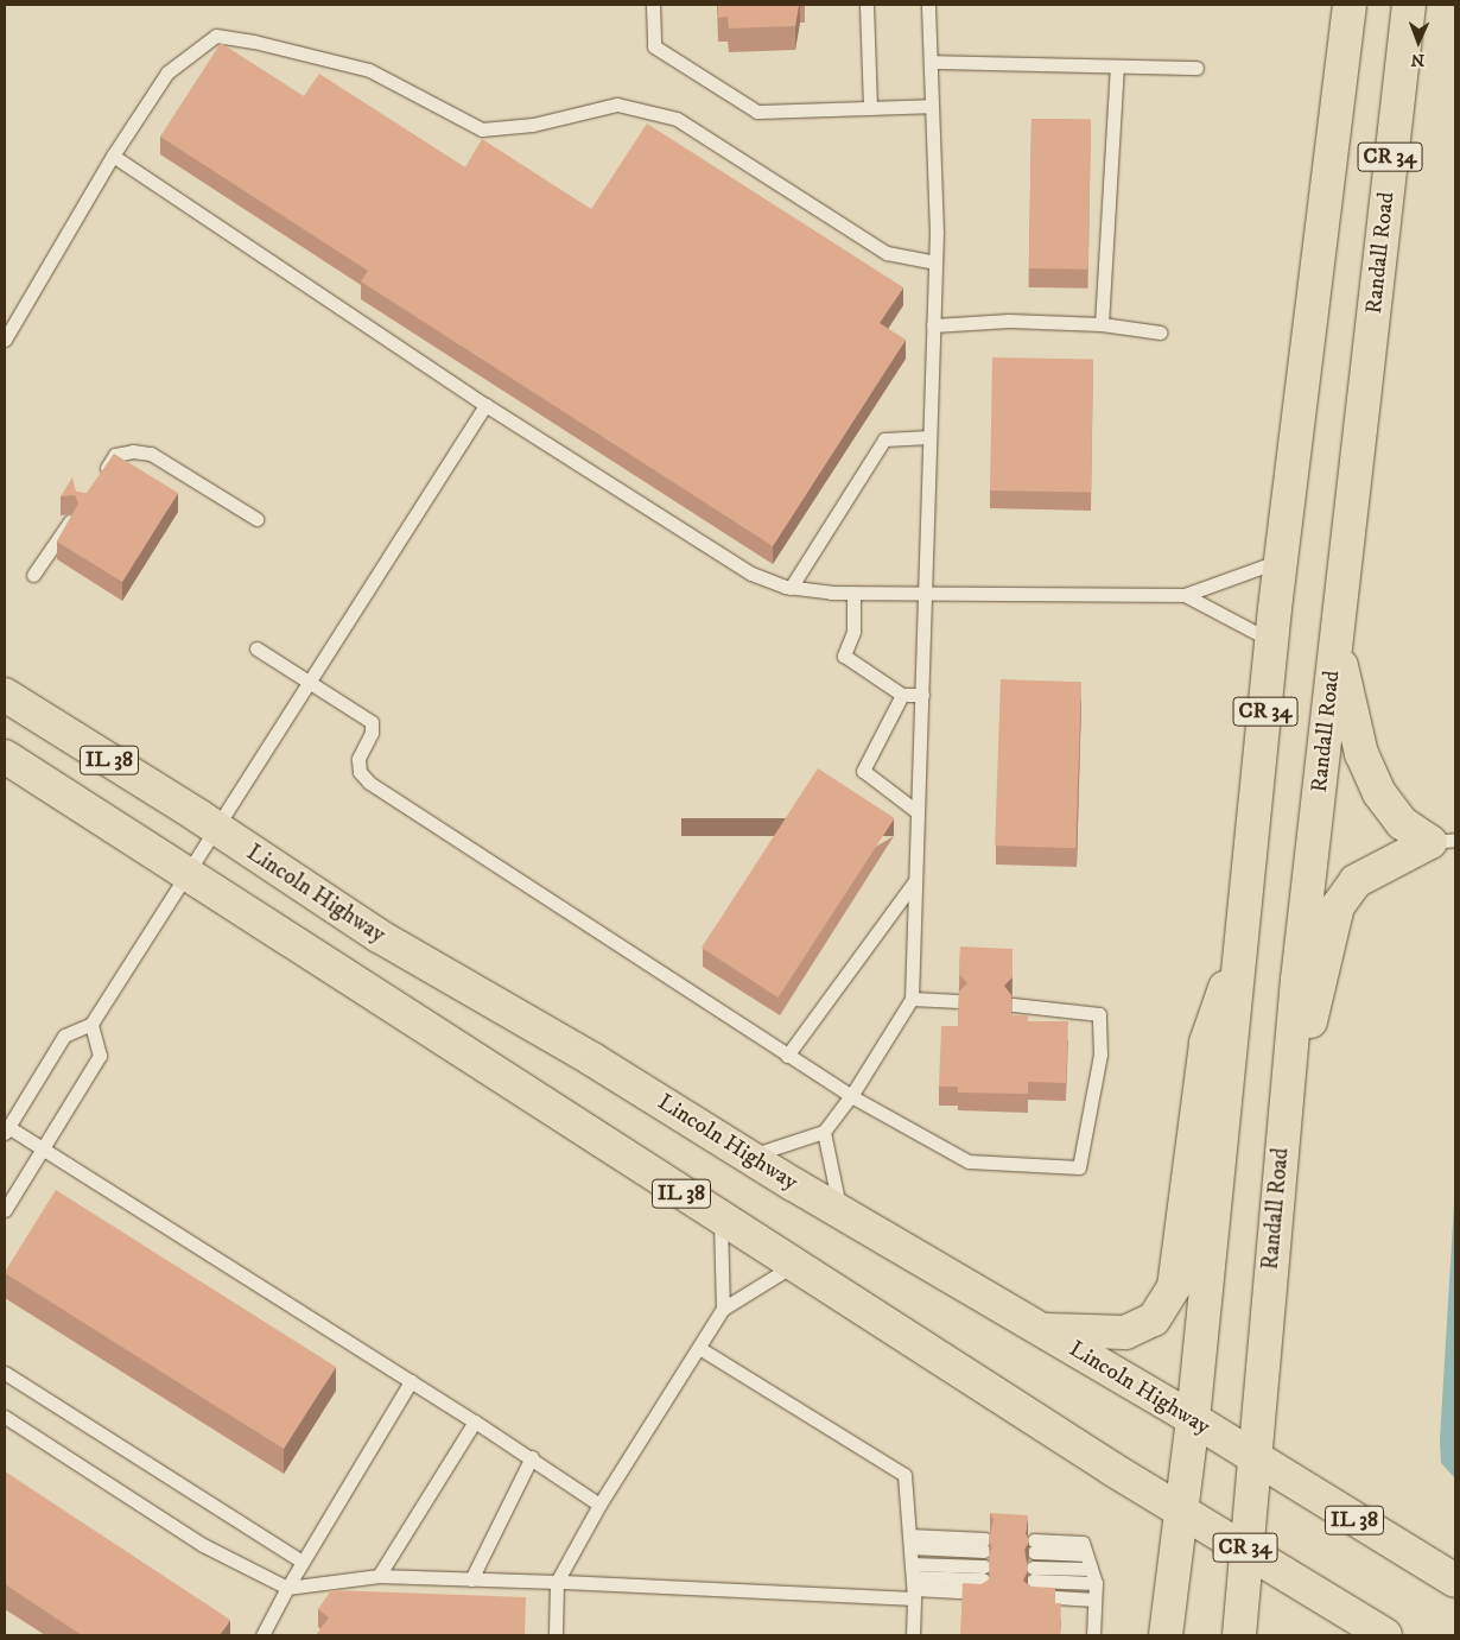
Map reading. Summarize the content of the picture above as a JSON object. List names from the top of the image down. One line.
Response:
{"streets":{"main road":["CR 34","Randall Road","IL 38","Lincoln Highway"]},"crossings":[["CR 34","Randall Road"],["CR 34","IL 38"],["CR 34","Lincoln Highway"],["Randall Road","Lincoln Highway"]],"north":"bottom"}
